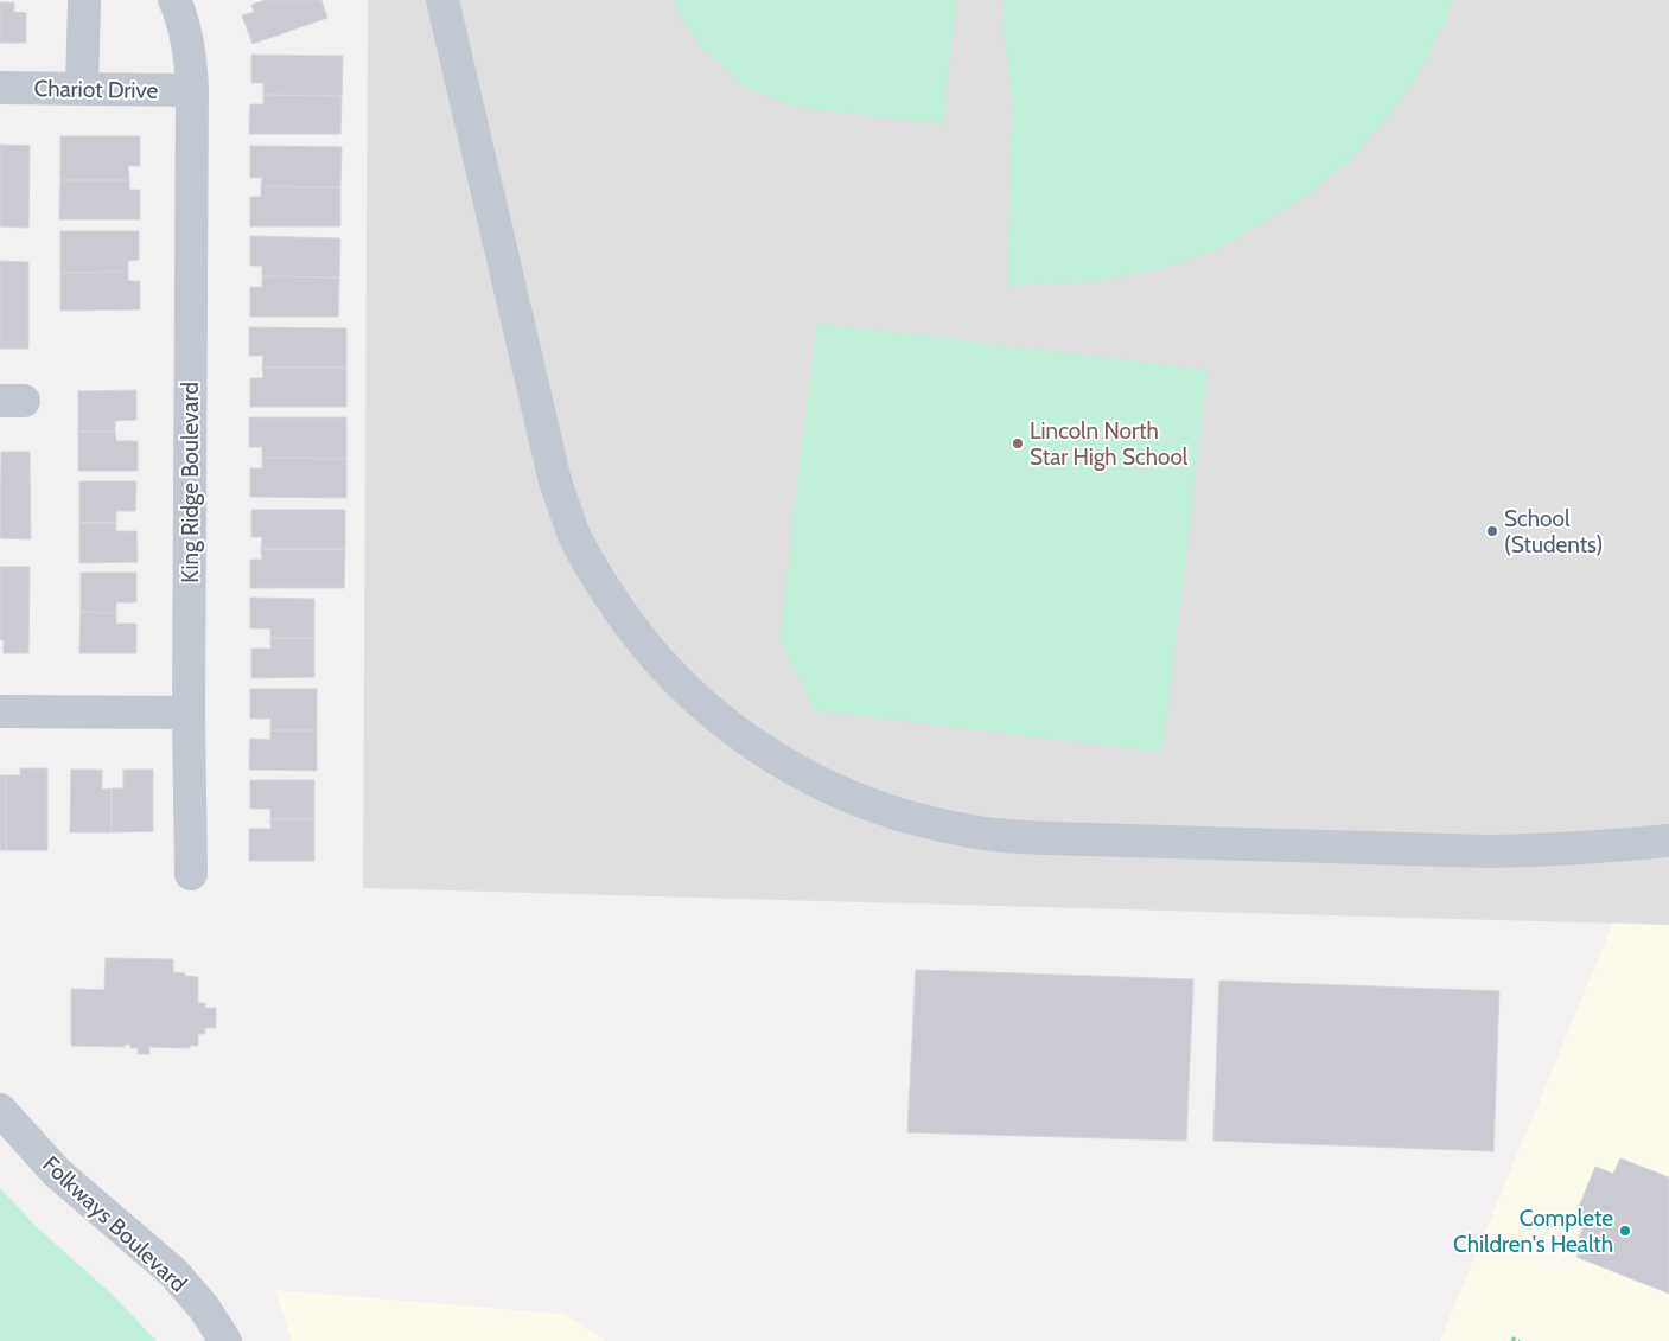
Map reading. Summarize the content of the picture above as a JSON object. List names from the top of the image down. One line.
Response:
{"streets":{"street":["Chariot Drive","King Ridge Boulevard","Folkways Boulevard"]},"crossings":[["Chariot Drive","King Ridge Boulevard"]],"places":["Lincoln North Star High School","School (Students)","Complete Children's Health"]}
